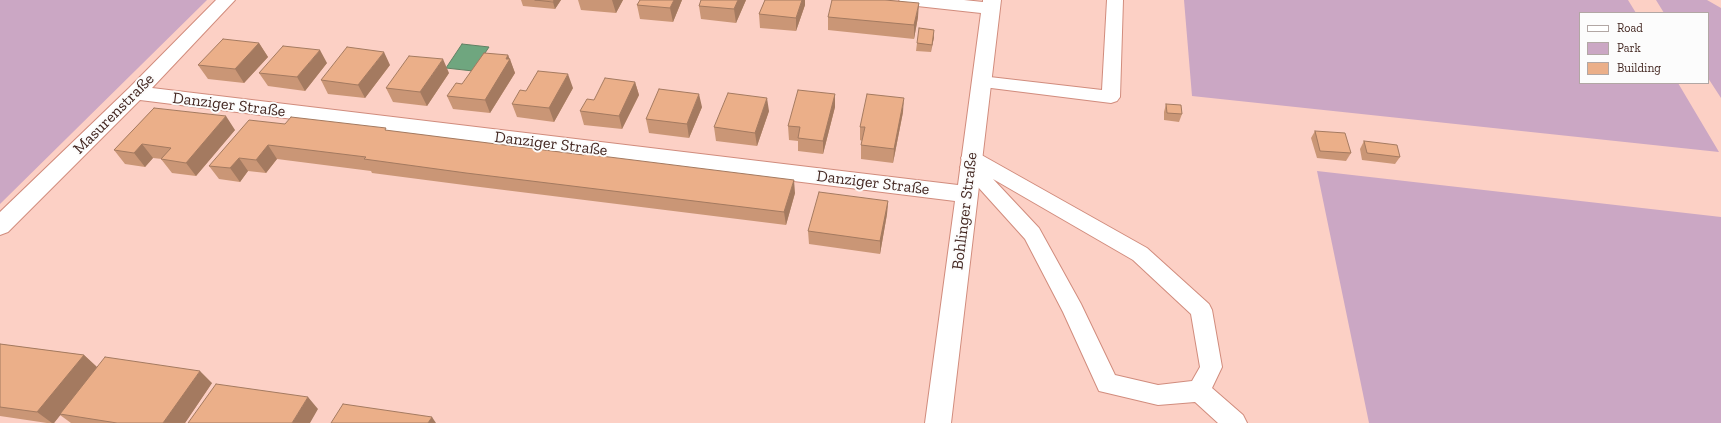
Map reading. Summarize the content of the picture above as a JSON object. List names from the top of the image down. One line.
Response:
{"streets":{"street":["Danziger Straße","Masurenstraße","Bohlinger Straße"]},"crossings":[["Danziger Straße","Masurenstraße"],["Danziger Straße","Bohlinger Straße"]],"legend":["Road","Park","Building"]}
